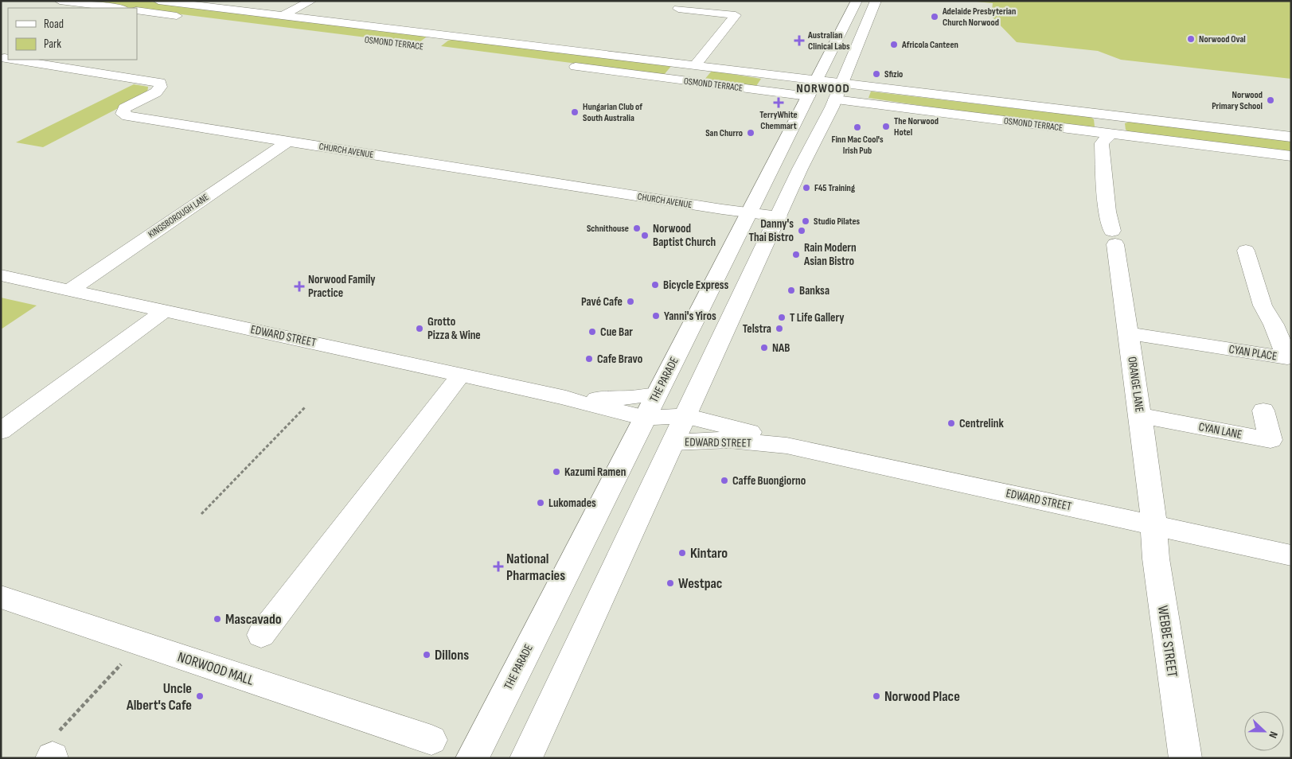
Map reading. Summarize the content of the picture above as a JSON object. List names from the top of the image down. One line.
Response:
{"streets":{"street":["OSMOND TERRACE","CHURCH AVENUE","KINGSBOROUGH LANE","EDWARD STREET","CYAN PLACE","THE PARADE","ORANGE LANE","CYAN LANE","WEBBE STREET","NORWOOD MALL"]},"crossings":[["OSMOND TERRACE","THE PARADE"],["OSMOND TERRACE","ORANGE LANE"],["CHURCH AVENUE","KINGSBOROUGH LANE"],["CHURCH AVENUE","THE PARADE"],["KINGSBOROUGH LANE","EDWARD STREET"],["EDWARD STREET","THE PARADE"],["EDWARD STREET","ORANGE LANE"],["EDWARD STREET","WEBBE STREET"],["CYAN PLACE","ORANGE LANE"],["ORANGE LANE","CYAN LANE"],["ORANGE LANE","WEBBE STREET"]],"districts":["NORWOOD"],"places":{"other":["Adelaide Presbyterian Church Norwood","Norwood Oval","Africola Canteen","Sfizio","Norwood Primary School","Hungarian Club of South Australia","The Norwood Hotel","Finn Mac Cool's Irish Pub","San Churro","F45 Training","Studio Pilates","Schnithouse","Danny's Thai Bistro","Norwood Baptist Church","Rain Modern Asian Bistro","Bicycle Express","Banksa","Pavé Cafe","Yanni's Yiros","T Life Gallery","Grotto Pizza & Wine","Telstra","Cue Bar","NAB","Cafe Bravo","Centrelink","Kazumi Ramen","Caffe Buongiorno","Lukomades","Kintaro","Westpac","Mascavado","Dillons","Uncle Albert's Cafe","Norwood Place"],"health":["Australian Clinical Labs","TerryWhite Chemmart","Norwood Family Practice","National Pharmacies"]},"legend":["Road","Park"],"north":"right"}
